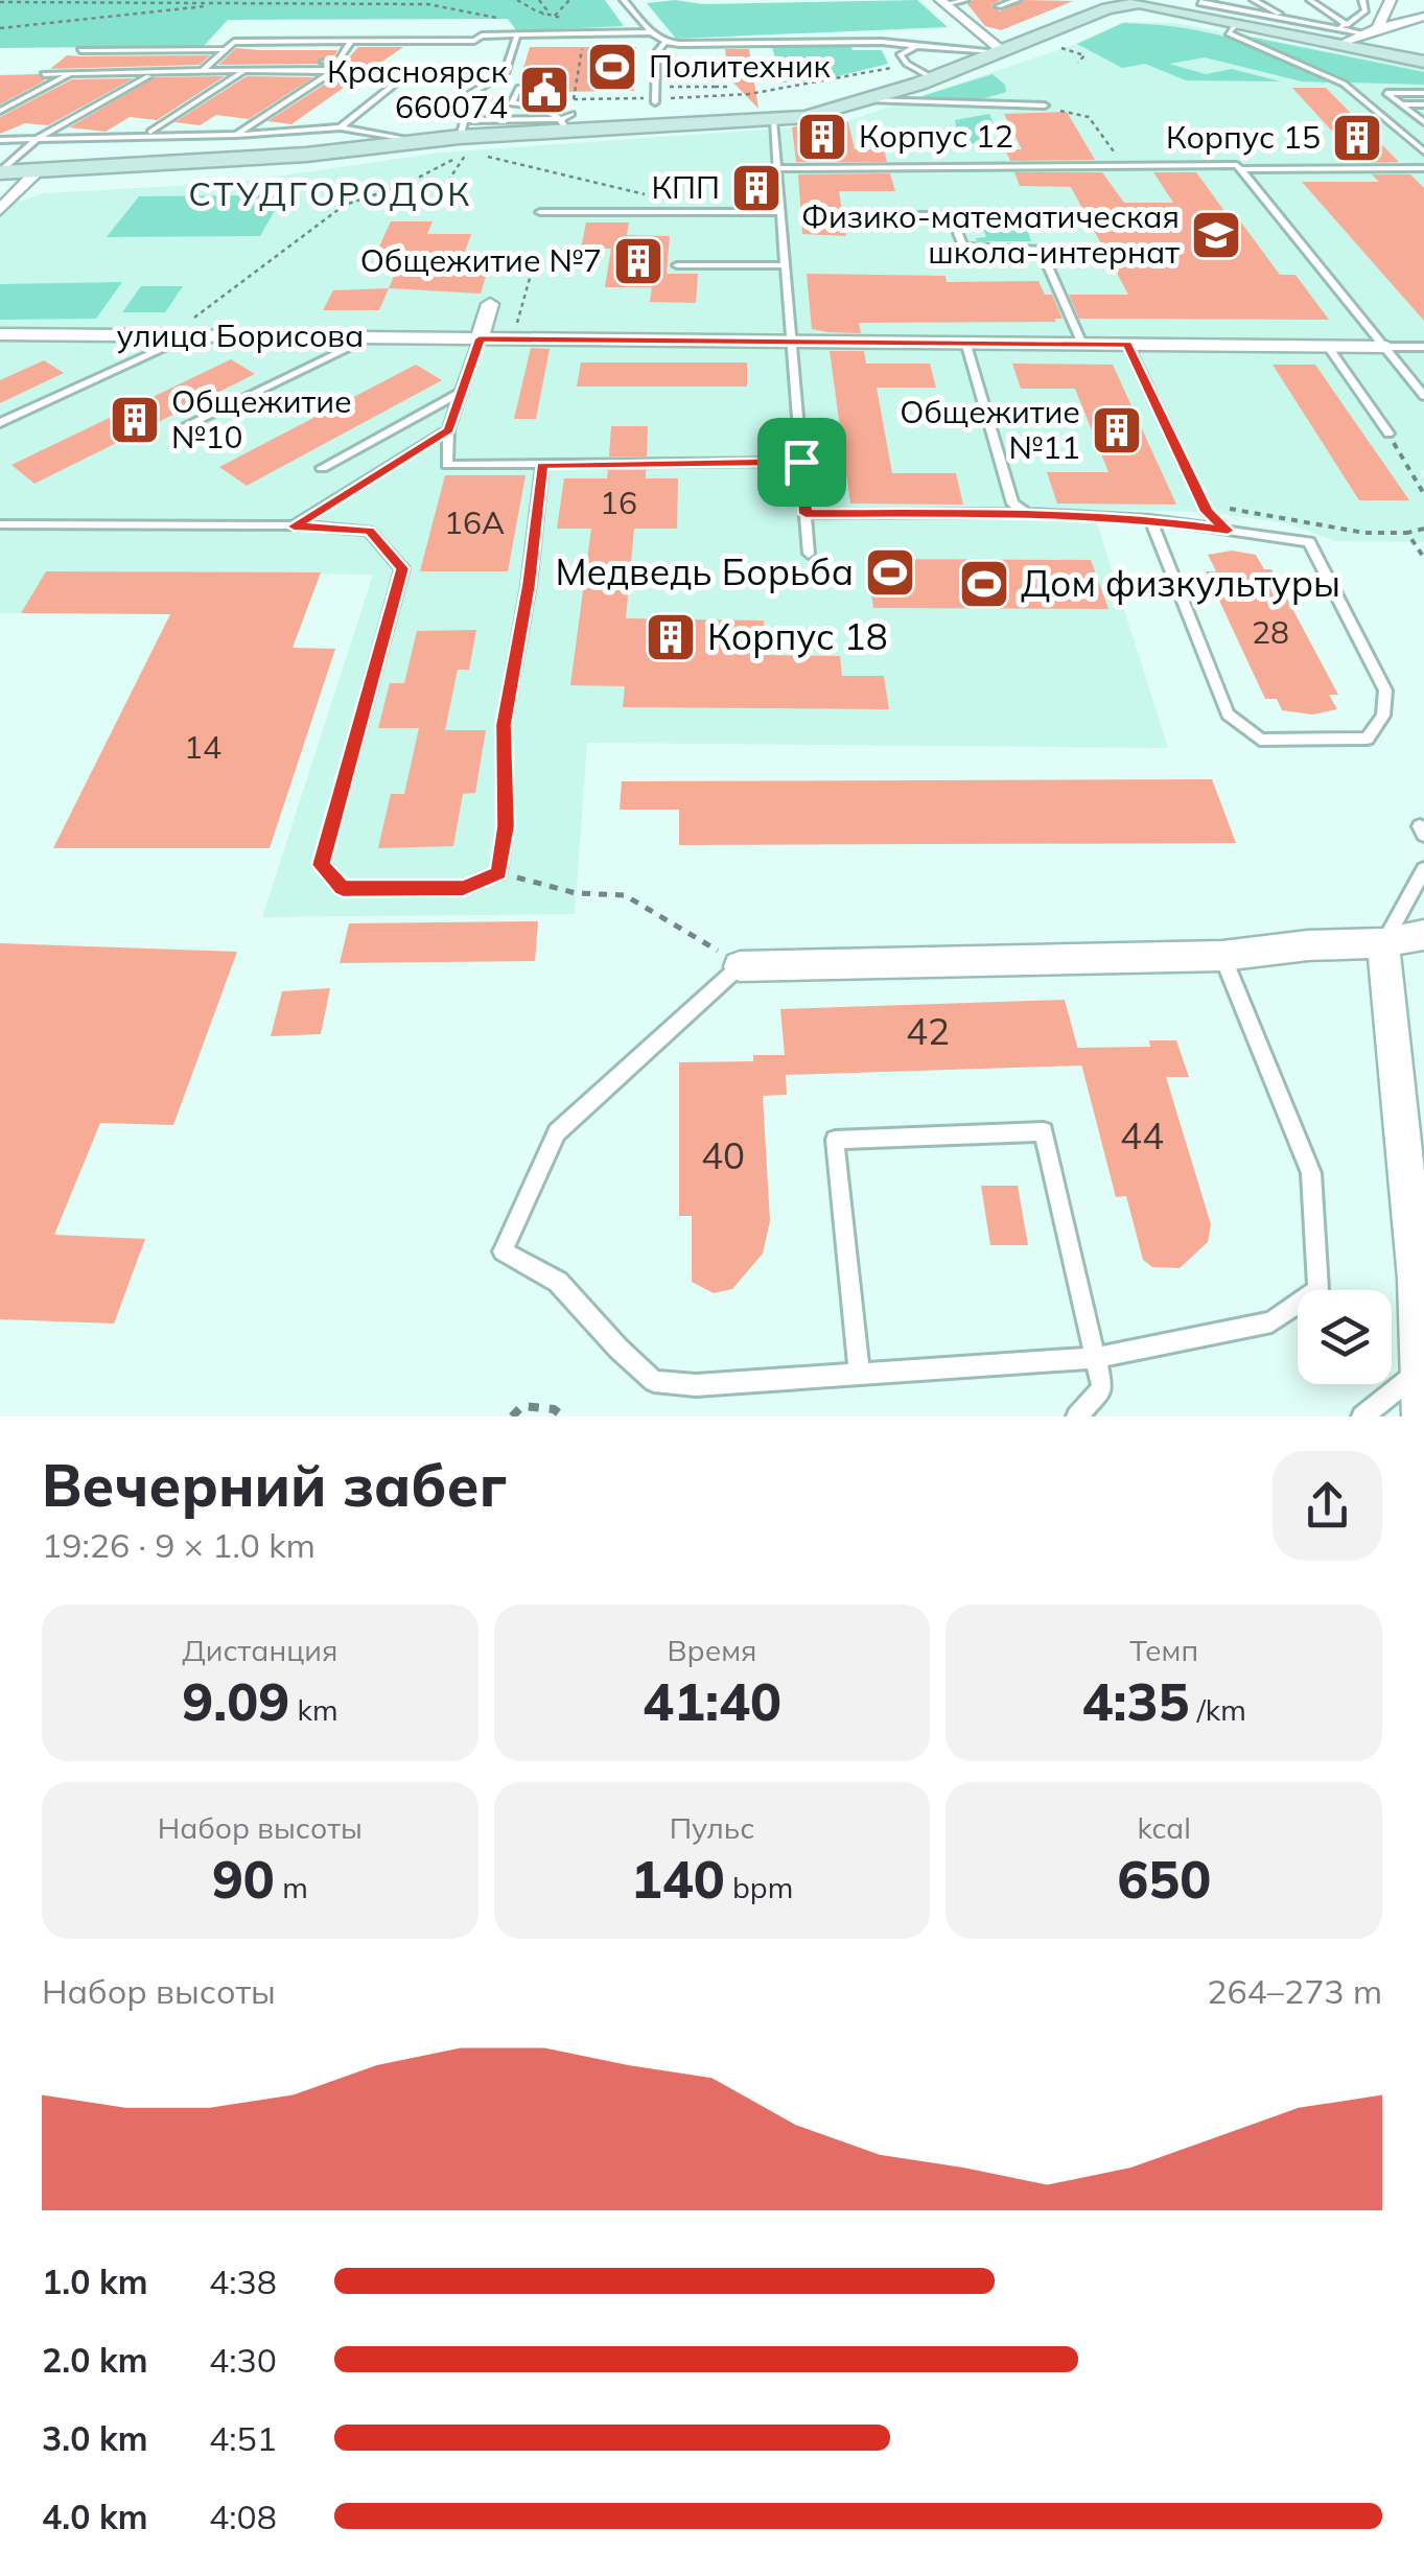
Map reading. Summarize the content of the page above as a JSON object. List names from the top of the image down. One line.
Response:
{"streets":{"street":["улица Борисова"]},"districts":["СТУДГОРОДОК"],"places":{"sports":["Политехник","Медведь Борьба","Дом физкультуры"],"public building":["Красноярск 660074"],"building":["Корпус 12","Корпус 15","КПП","Общежитие №7","Общежитие №10","Общежитие №11","Корпус 18"],"school or university":["Физико-математическая школа-интернат"]},"house_numbers":["16","16А","28","14","42","44","40"],"page":{"heading":["Вечерний забег","19:26 · 9 × 1.0 km"],"stats":[["Дистанция","9.09 km"],["Время","41:40"],["Темп","4:35 /km"],["Набор высоты","90 m"],["Пульс","140 bpm"],["kcal","650"]],"chart":["Набор высоты","264–273 m"],"list":[{"name":"1.0 km","note":"4:38"},{"name":"2.0 km","note":"4:30"},{"name":"3.0 km","note":"4:51"},{"name":"4.0 km","note":"4:08"}]}}
